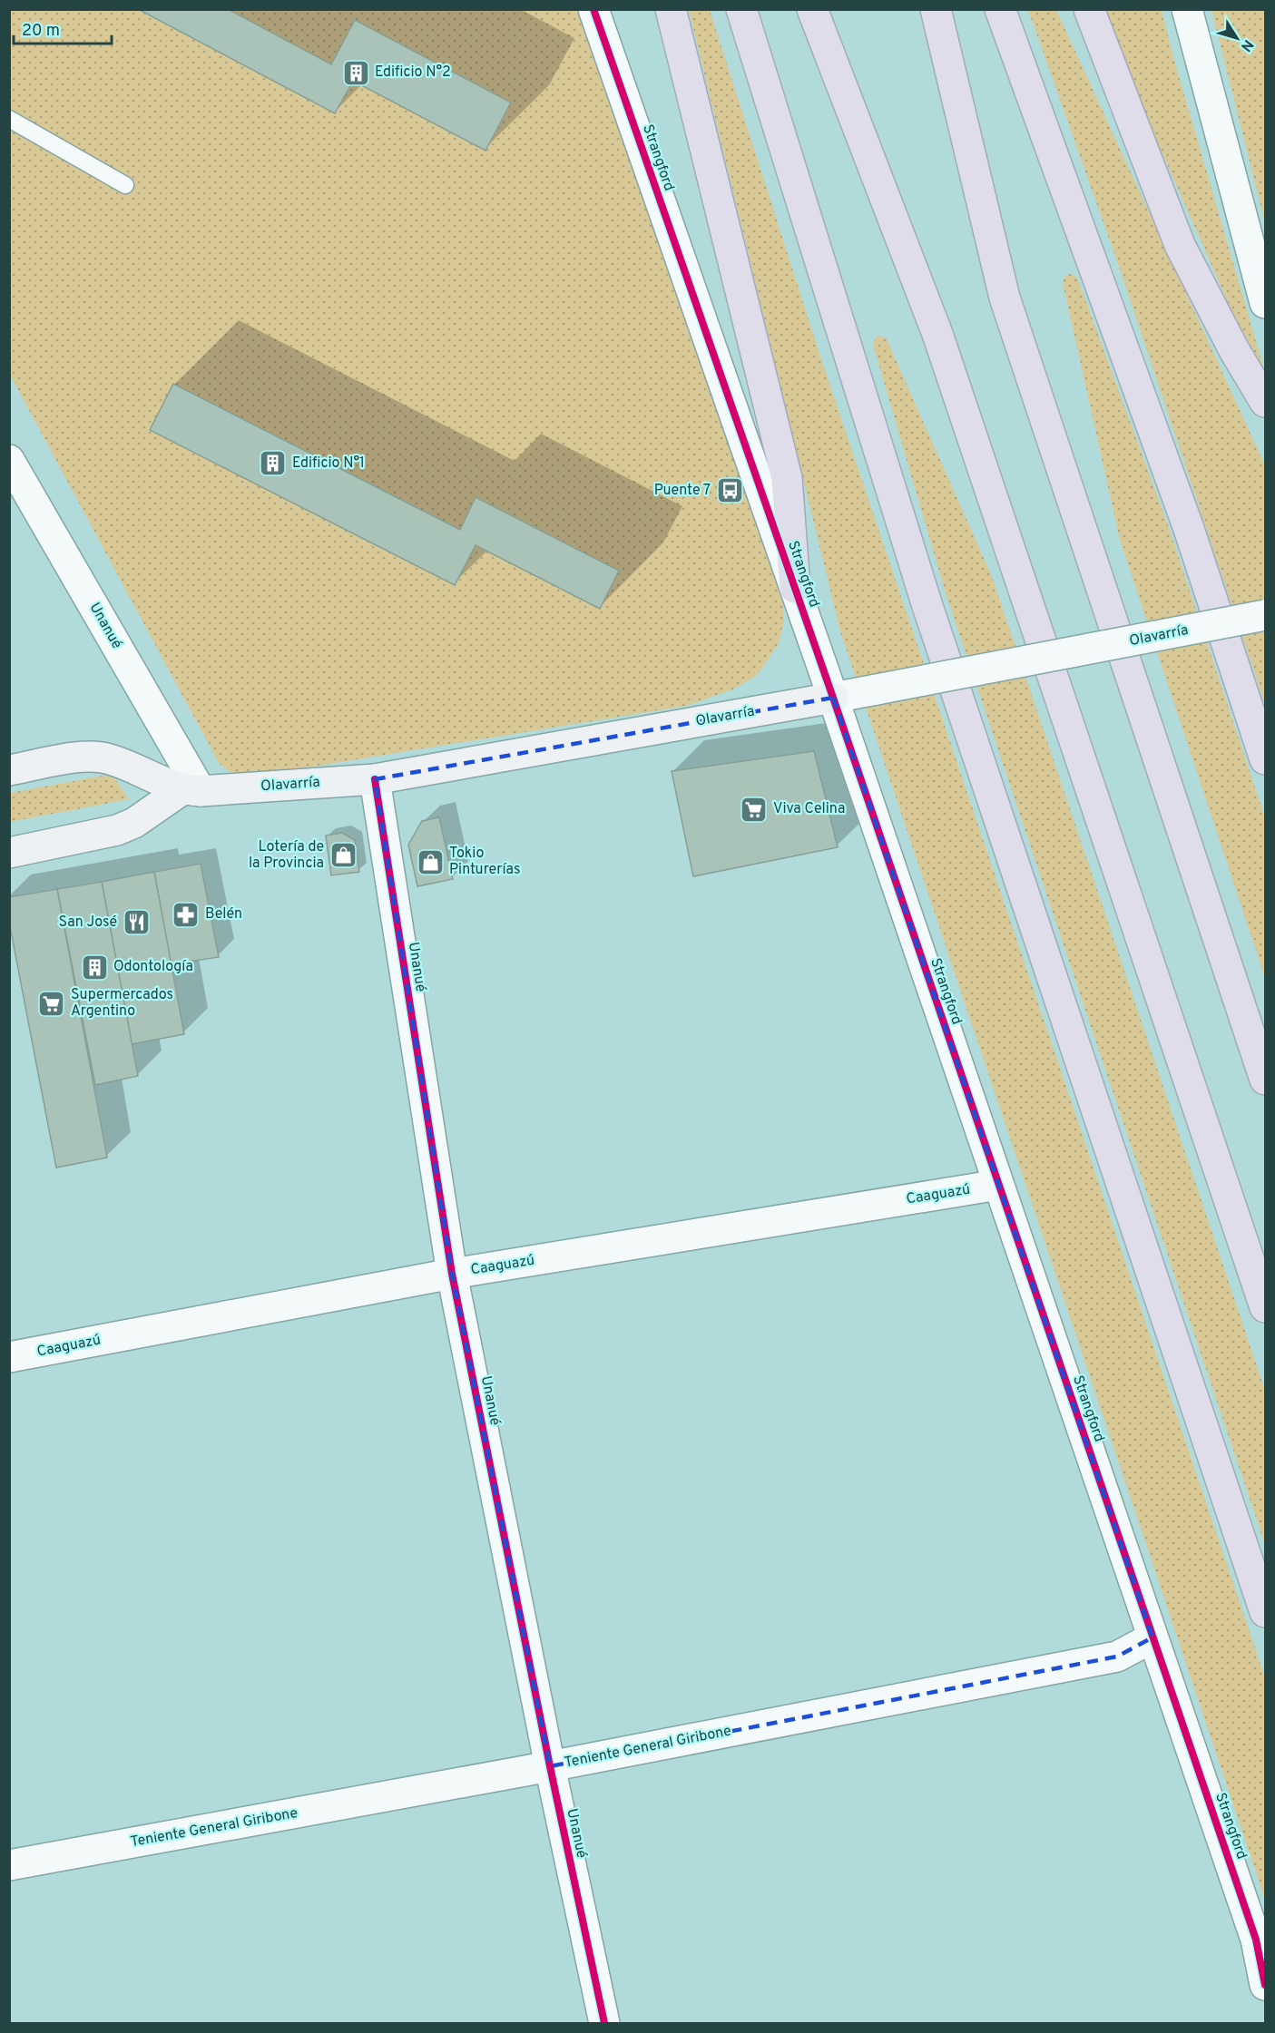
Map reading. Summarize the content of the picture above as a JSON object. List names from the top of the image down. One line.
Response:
{"streets":{"main road":["Olavarría"],"street":["Strangford","Unanué","Caaguazú","Teniente General Giribone"]},"crossings":[["Strangford","Olavarría"],["Strangford","Caaguazú"],["Strangford","Teniente General Giribone"],["Unanué","Olavarría"],["Unanué","Caaguazú"],["Unanué","Teniente General Giribone"]],"places":{"building":["Edificio N°2","Edificio N°1","Odontología"],"bus stop":["Puente 7"],"supermarket":["Viva Celina","Supermercados Argentino"],"shop":["Lotería de la Provincia","Tokio Pinturerías"],"pharmacy":["Belén"],"restaurant":["San José"]},"scale_bar":"20 m","north":"bottom right"}
